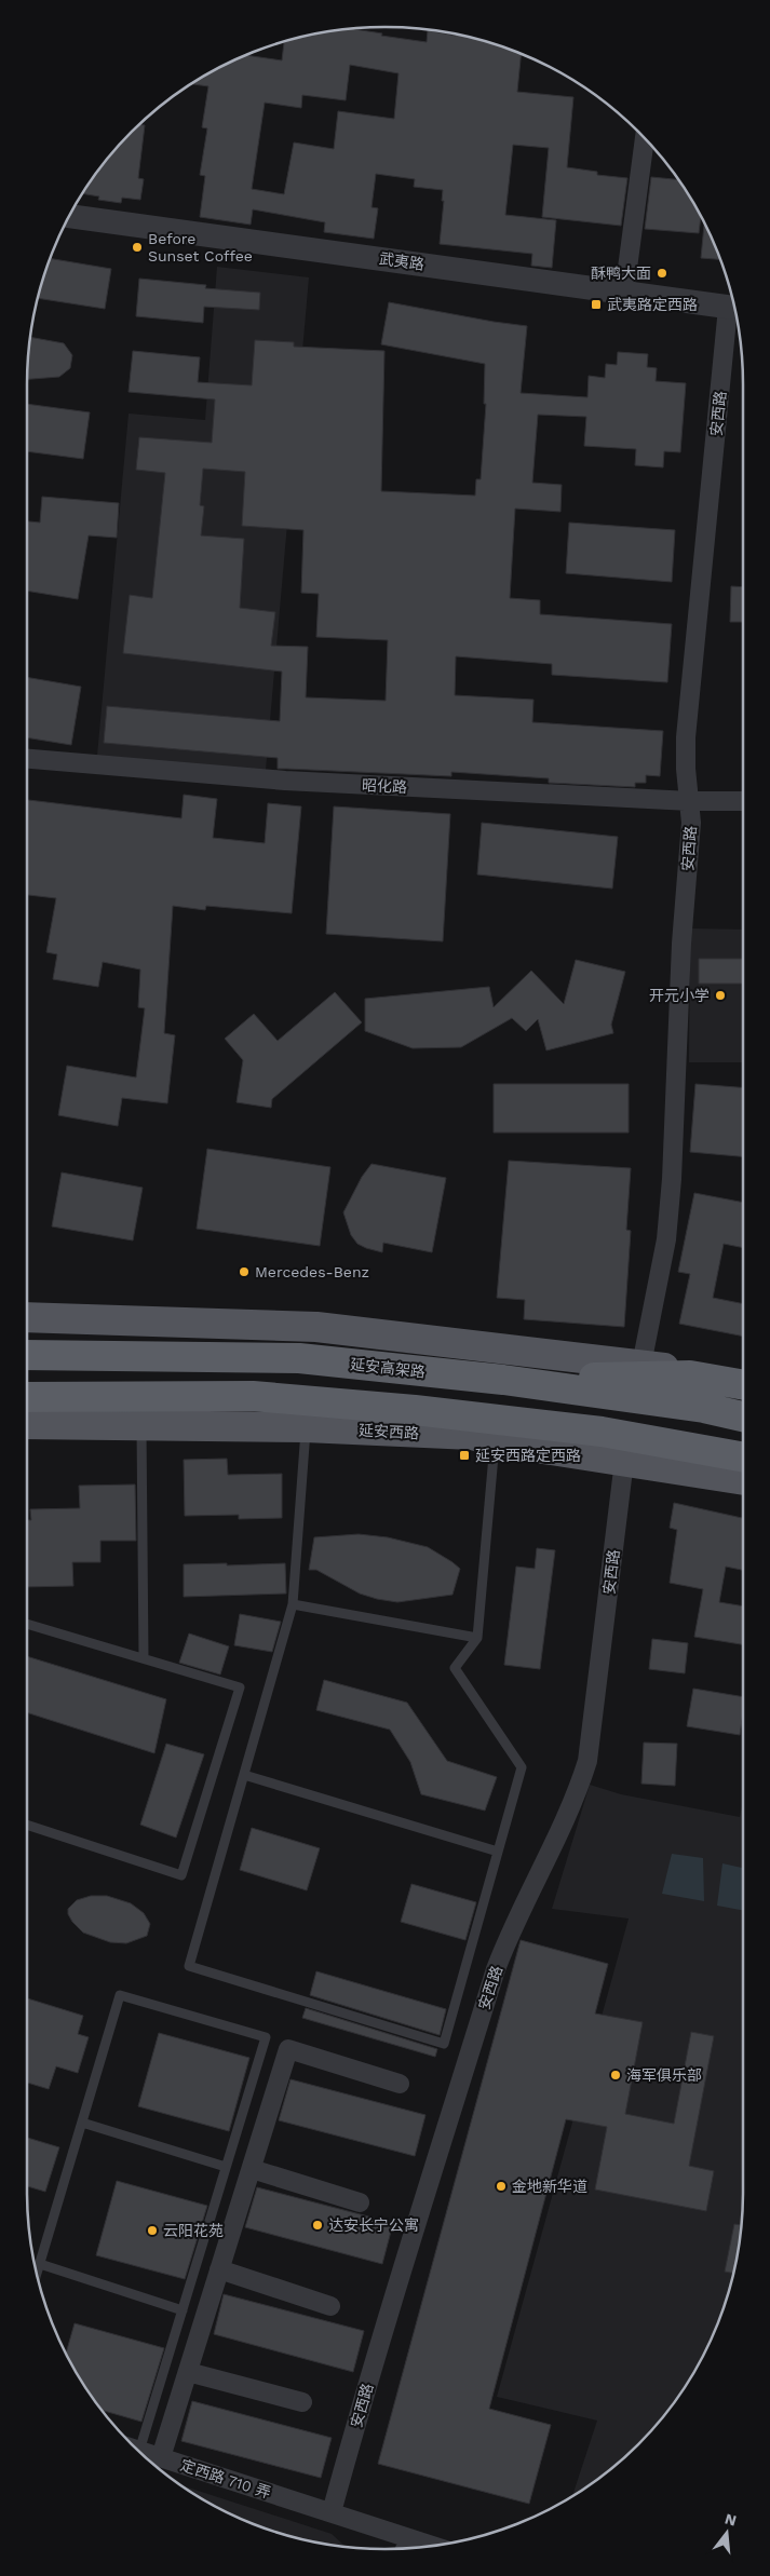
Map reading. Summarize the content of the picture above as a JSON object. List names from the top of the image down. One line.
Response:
{"streets":{"highway":["延安高架路"],"main road":["延安西路"],"street":["武夷路","安西路","昭化路","定西路 710 弄"]},"crossings":[["安西路","昭化路"],["安西路","延安西路"],["安西路","定西路 710 弄"]],"places":{"other":["Before Sunset Coffee","酥鸭大面","开元小学","Mercedes-Benz","海军俱乐部","金地新华道","达安长宁公寓","云阳花苑"],"transit":["武夷路定西路","延安西路定西路"]},"north":"top"}
